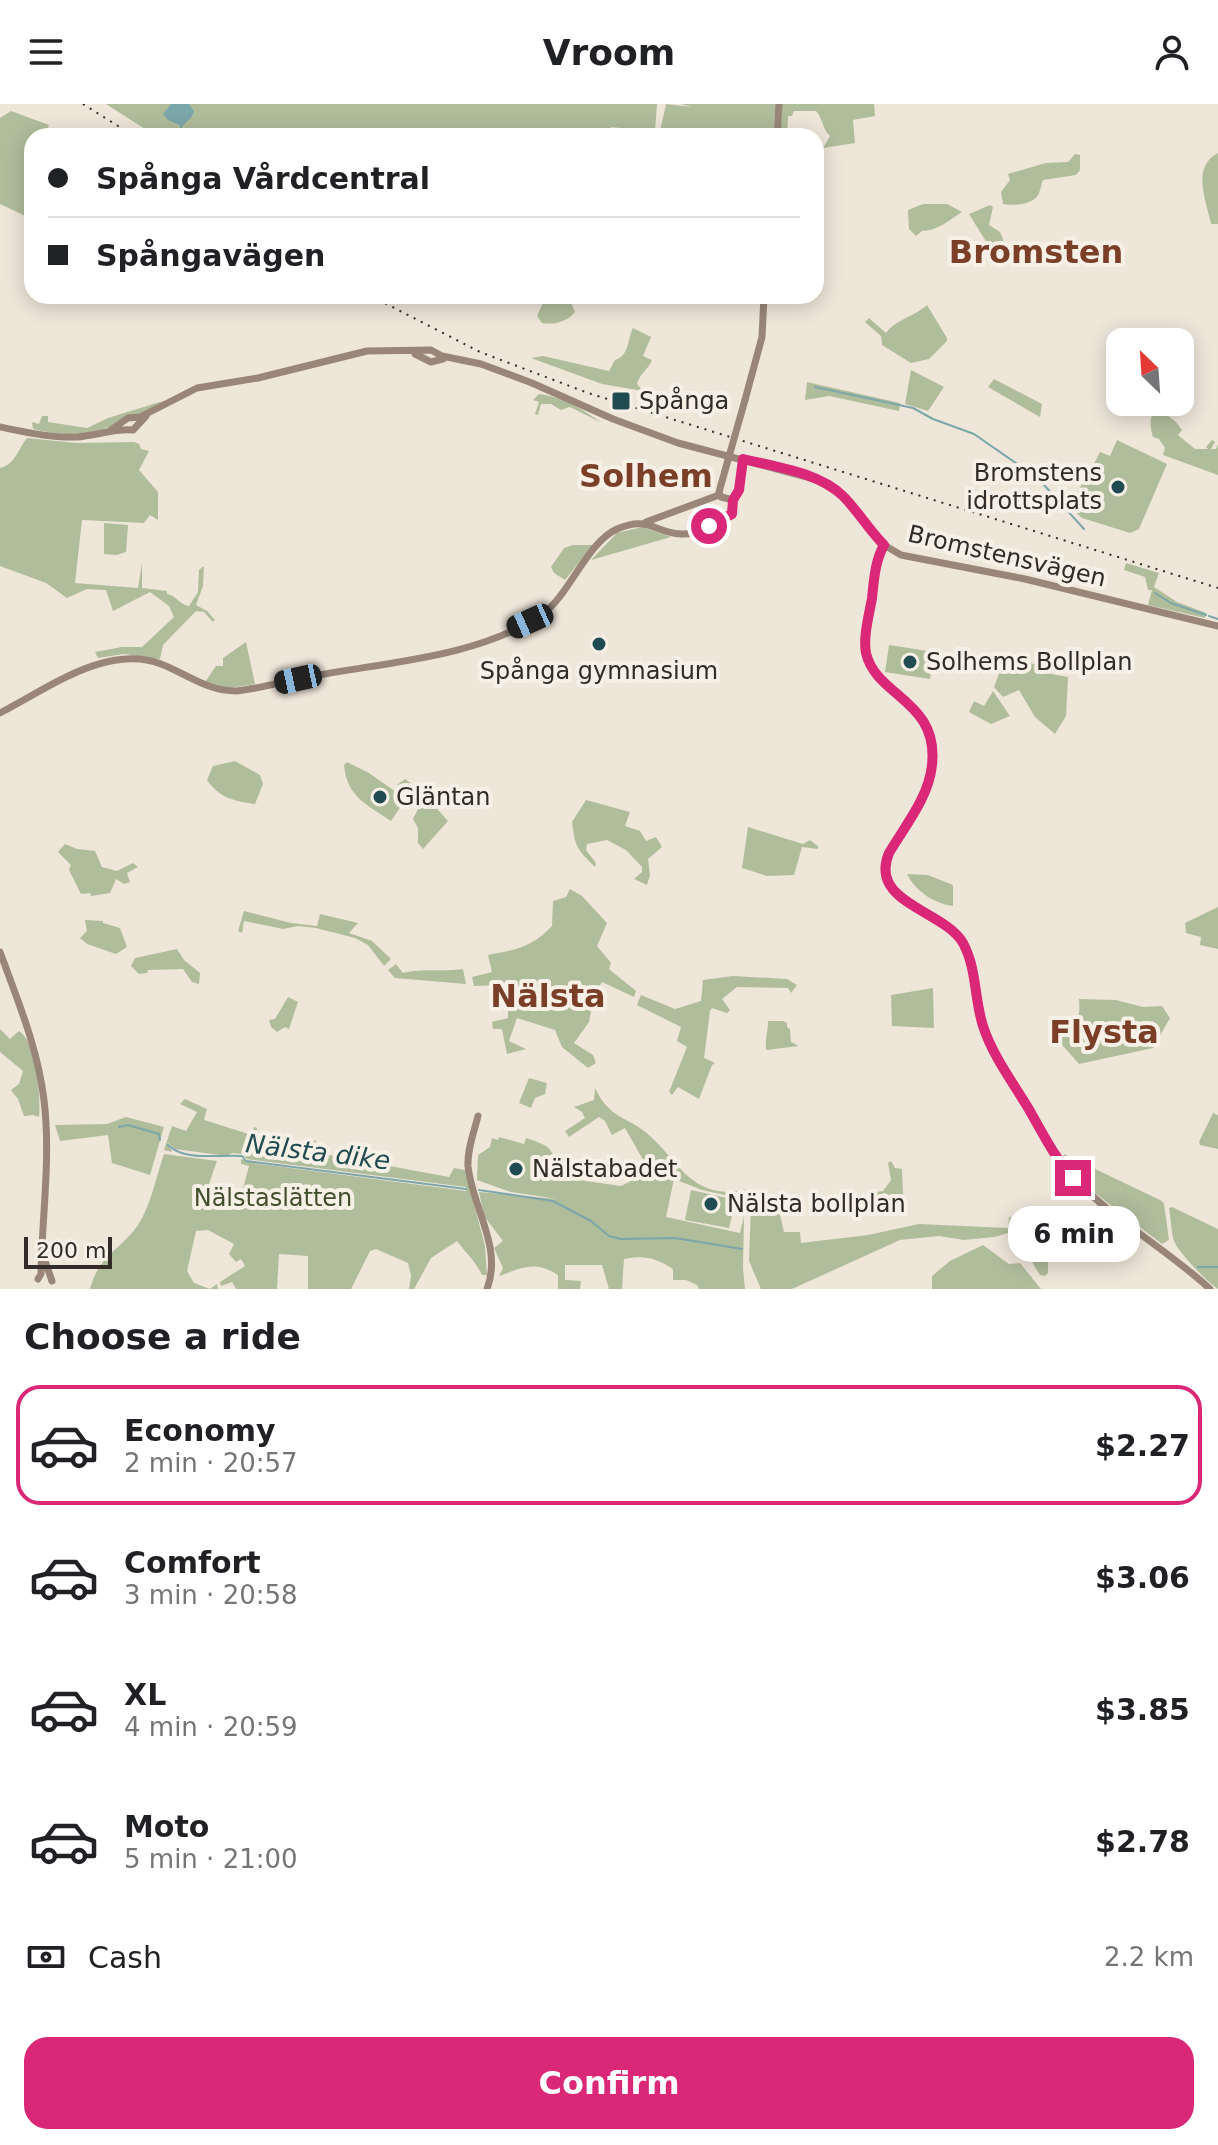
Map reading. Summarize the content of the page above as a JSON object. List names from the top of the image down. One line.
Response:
{"streets":{"street":["Bromstensvägen"]},"districts":["Bromsten","Solhem","Nälsta","Flysta"],"water":["Nälsta dike"],"parks":["Nälstaslätten"],"places":{"transit":["Spånga"],"other":["Bromstens idrottsplats","Spånga gymnasium","Solhems Bollplan","Gläntan","Nälstabadet","Nälsta bollplan"]},"scale_bar":"200 m","north":"top left","page":{"header":"Vroom","banner":["Spånga Vårdcentral","Spångavägen"],"bubble":"6 min","scale":"200 m","heading":"Choose a ride","list":[{"name":"Economy","note":"2 min · 20:57","value":"$2.27"},{"name":"Comfort","note":"3 min · 20:58","value":"$3.06"},{"name":"XL","note":"4 min · 20:59","value":"$3.85"},{"name":"Moto","note":"5 min · 21:00","value":"$2.78"}],"pay":["Cash","2.2 km"],"buttons":"Confirm"}}
